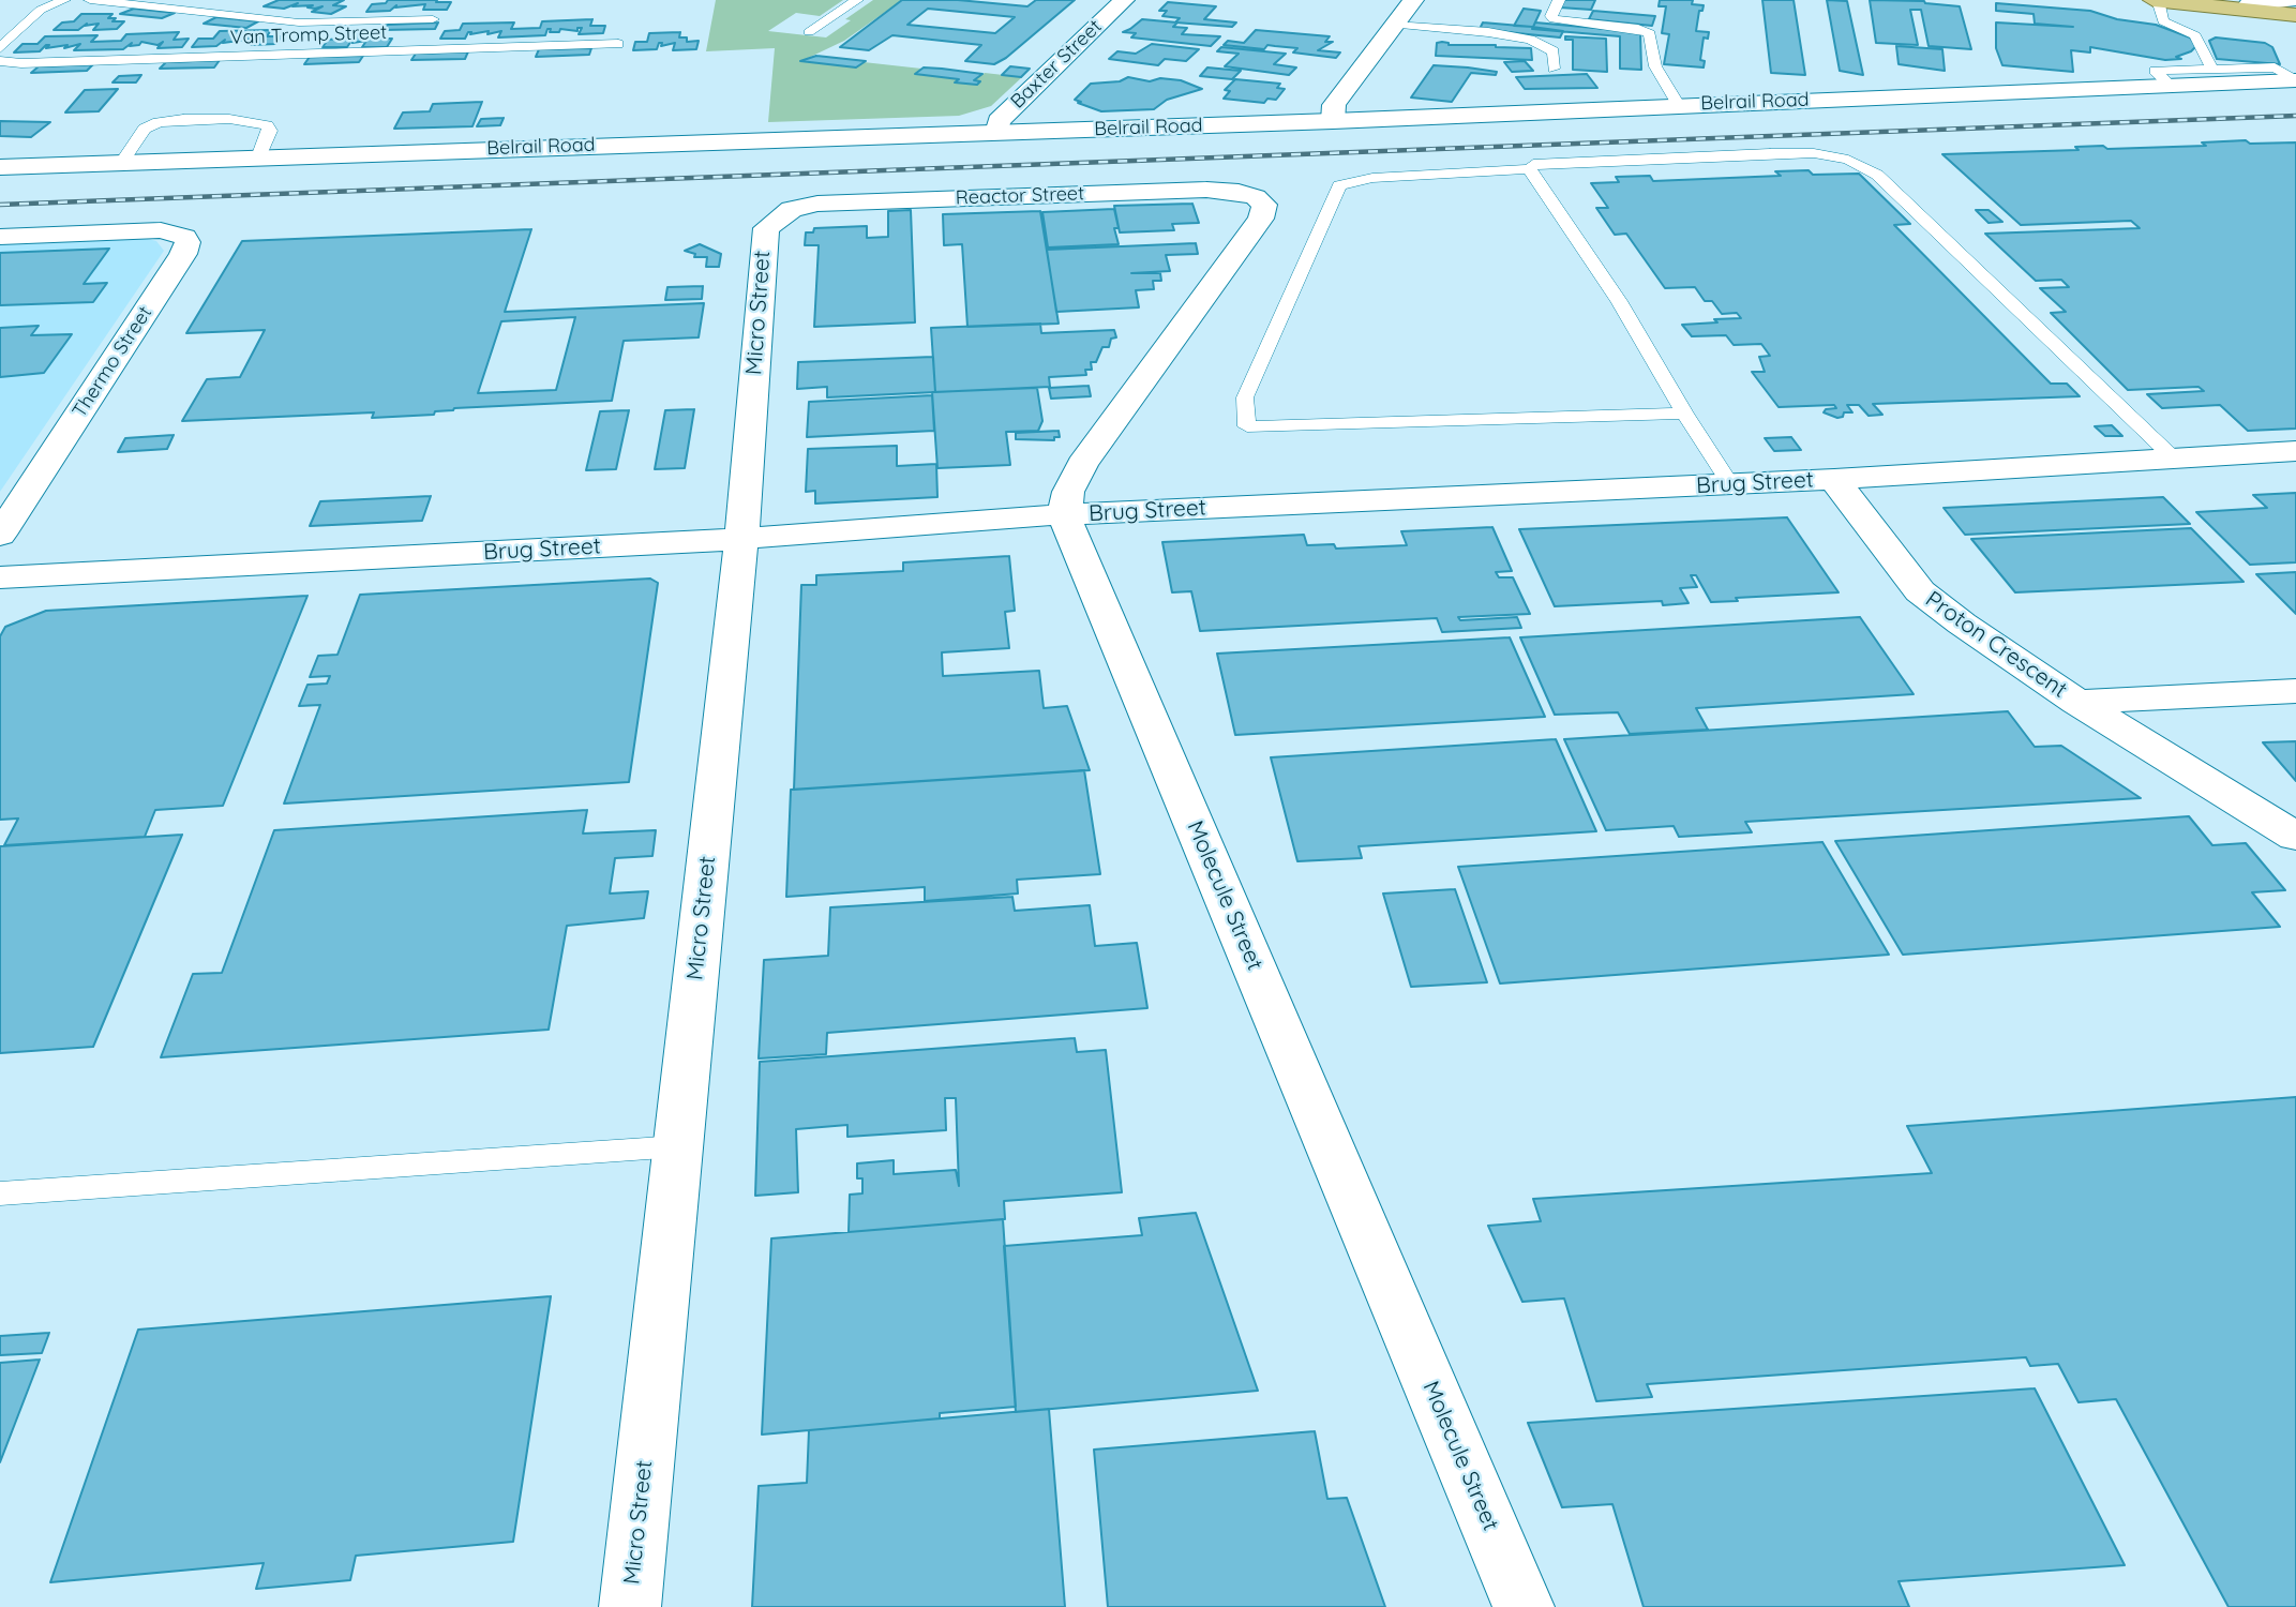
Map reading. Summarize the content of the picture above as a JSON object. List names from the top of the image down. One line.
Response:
{"streets":{"street":["Baxter Street","Belrail Road","Reactor Street","Micro Street","Thermo Street","Brug Street","Proton Crescent","Molecule Street"],"lane":["Van Tromp Street"]},"crossings":[["Baxter Street","Belrail Road"],["Reactor Street","Micro Street"],["Reactor Street","Brug Street"],["Reactor Street","Molecule Street"],["Micro Street","Brug Street"],["Brug Street","Proton Crescent"],["Brug Street","Molecule Street"]]}
